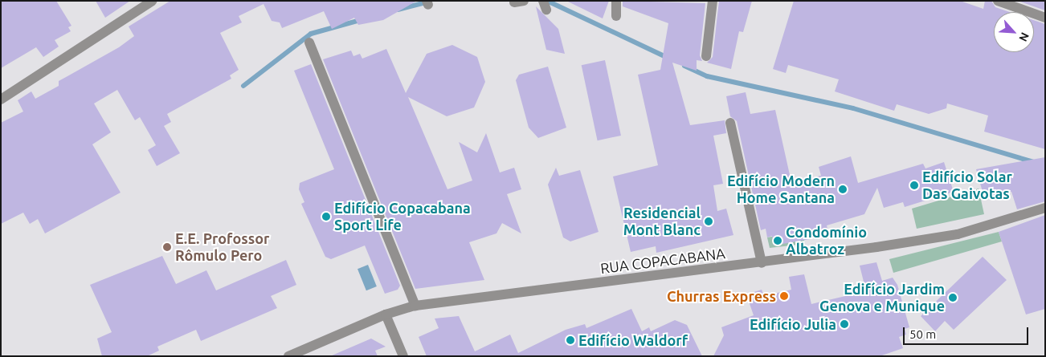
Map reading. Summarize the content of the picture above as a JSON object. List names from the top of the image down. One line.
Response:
{"streets":{"street":["RUA COPACABANA"]},"places":["Edifício Solar Das Gaivotas","Edifício Modern Home Santana","Edifício Copacabana Sport Life","Residencial Mont Blanc","Condomínio Albatroz","E.E. Profossor Rômulo Pero","Churras Express","Edifício Jardim Genova e Munique","Edifício Julia","Edifício Waldorf"],"scale_bar":"50 m","north":"bottom right"}
